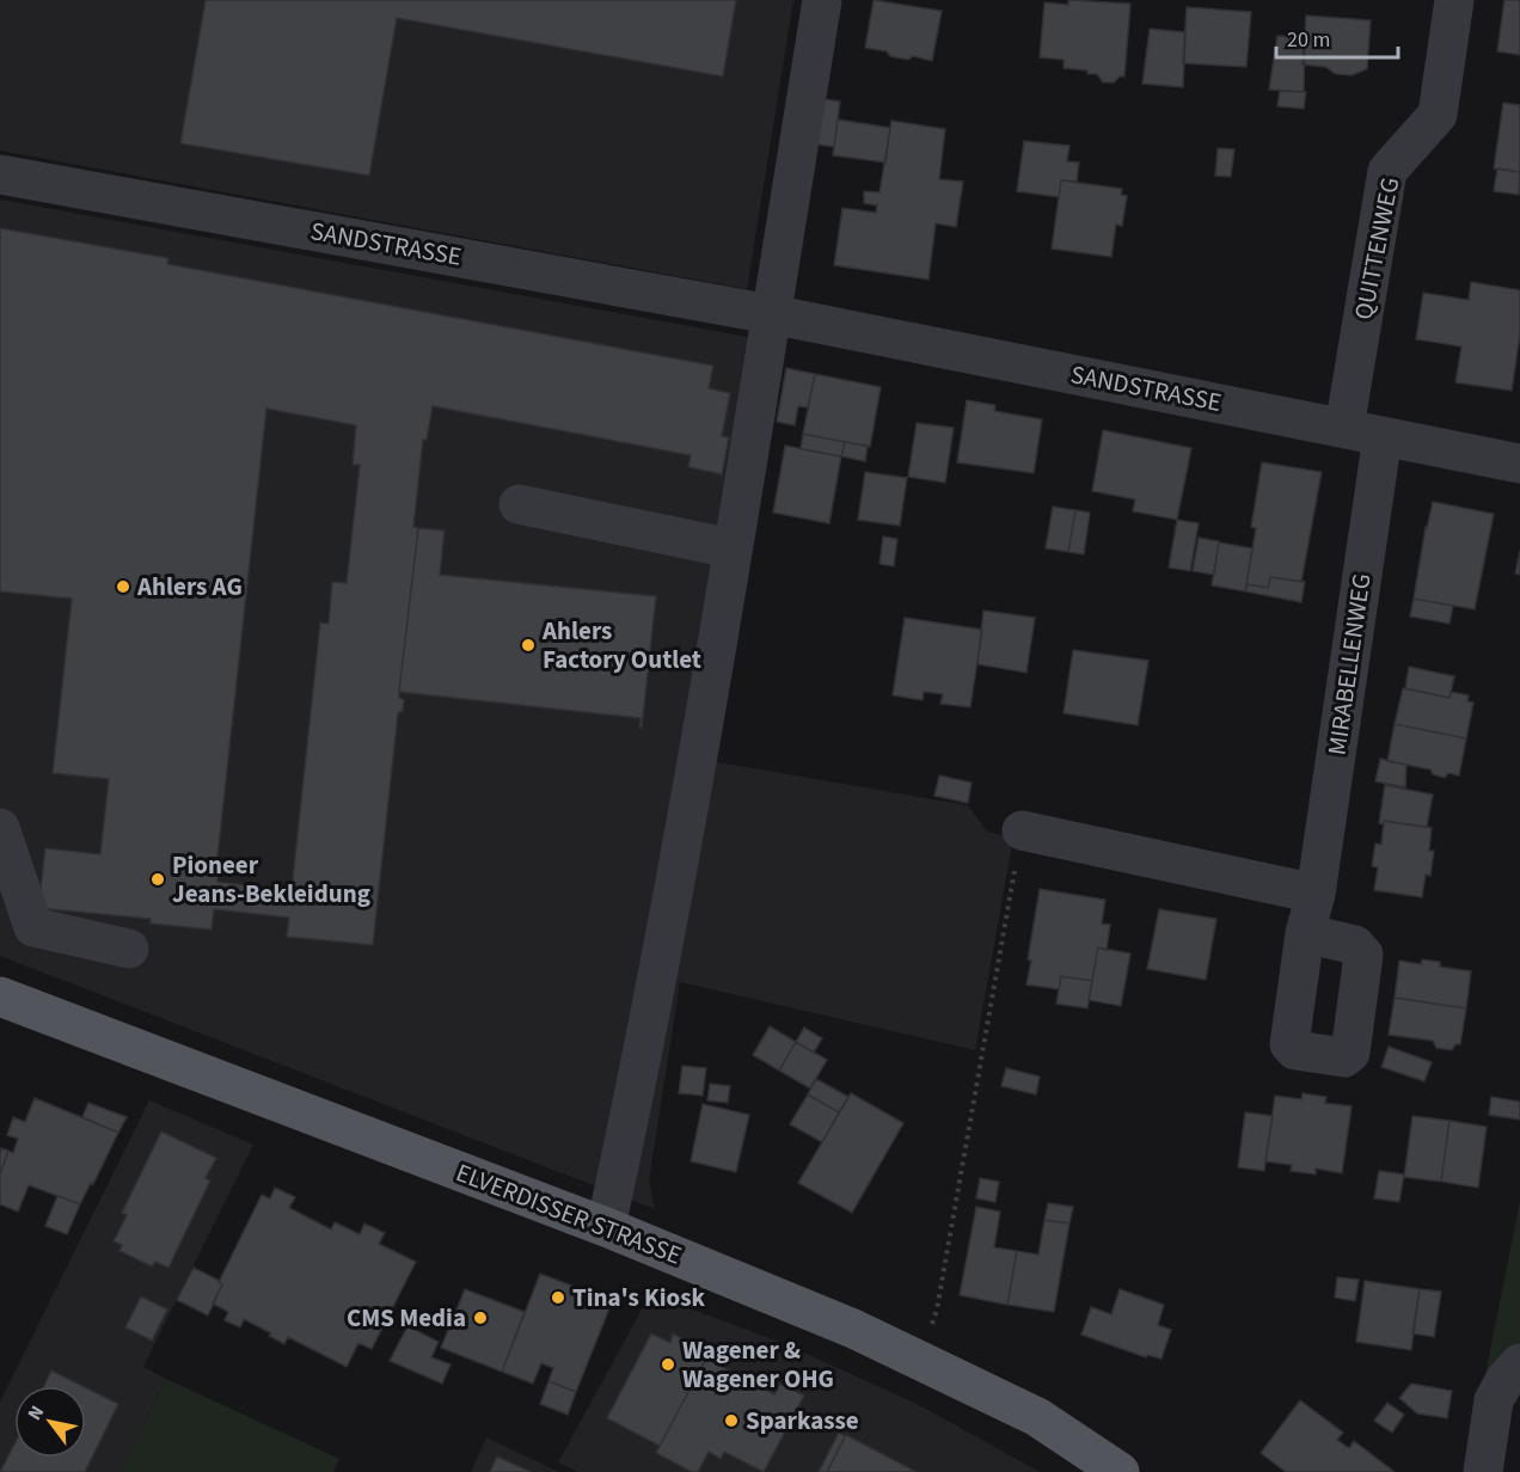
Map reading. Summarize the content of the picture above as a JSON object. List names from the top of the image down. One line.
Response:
{"streets":{"main road":["ELVERDISSER STRASSE"],"street":["SANDSTRASSE","QUITTENWEG","MIRABELLENWEG"]},"crossings":[["SANDSTRASSE","QUITTENWEG"],["SANDSTRASSE","MIRABELLENWEG"]],"places":["Ahlers AG","Ahlers Factory Outlet","Pioneer Jeans-Bekleidung","Tina's Kiosk","CMS Media","Wagener & Wagener OHG","Sparkasse"],"scale_bar":"20 m","north":"top left"}
